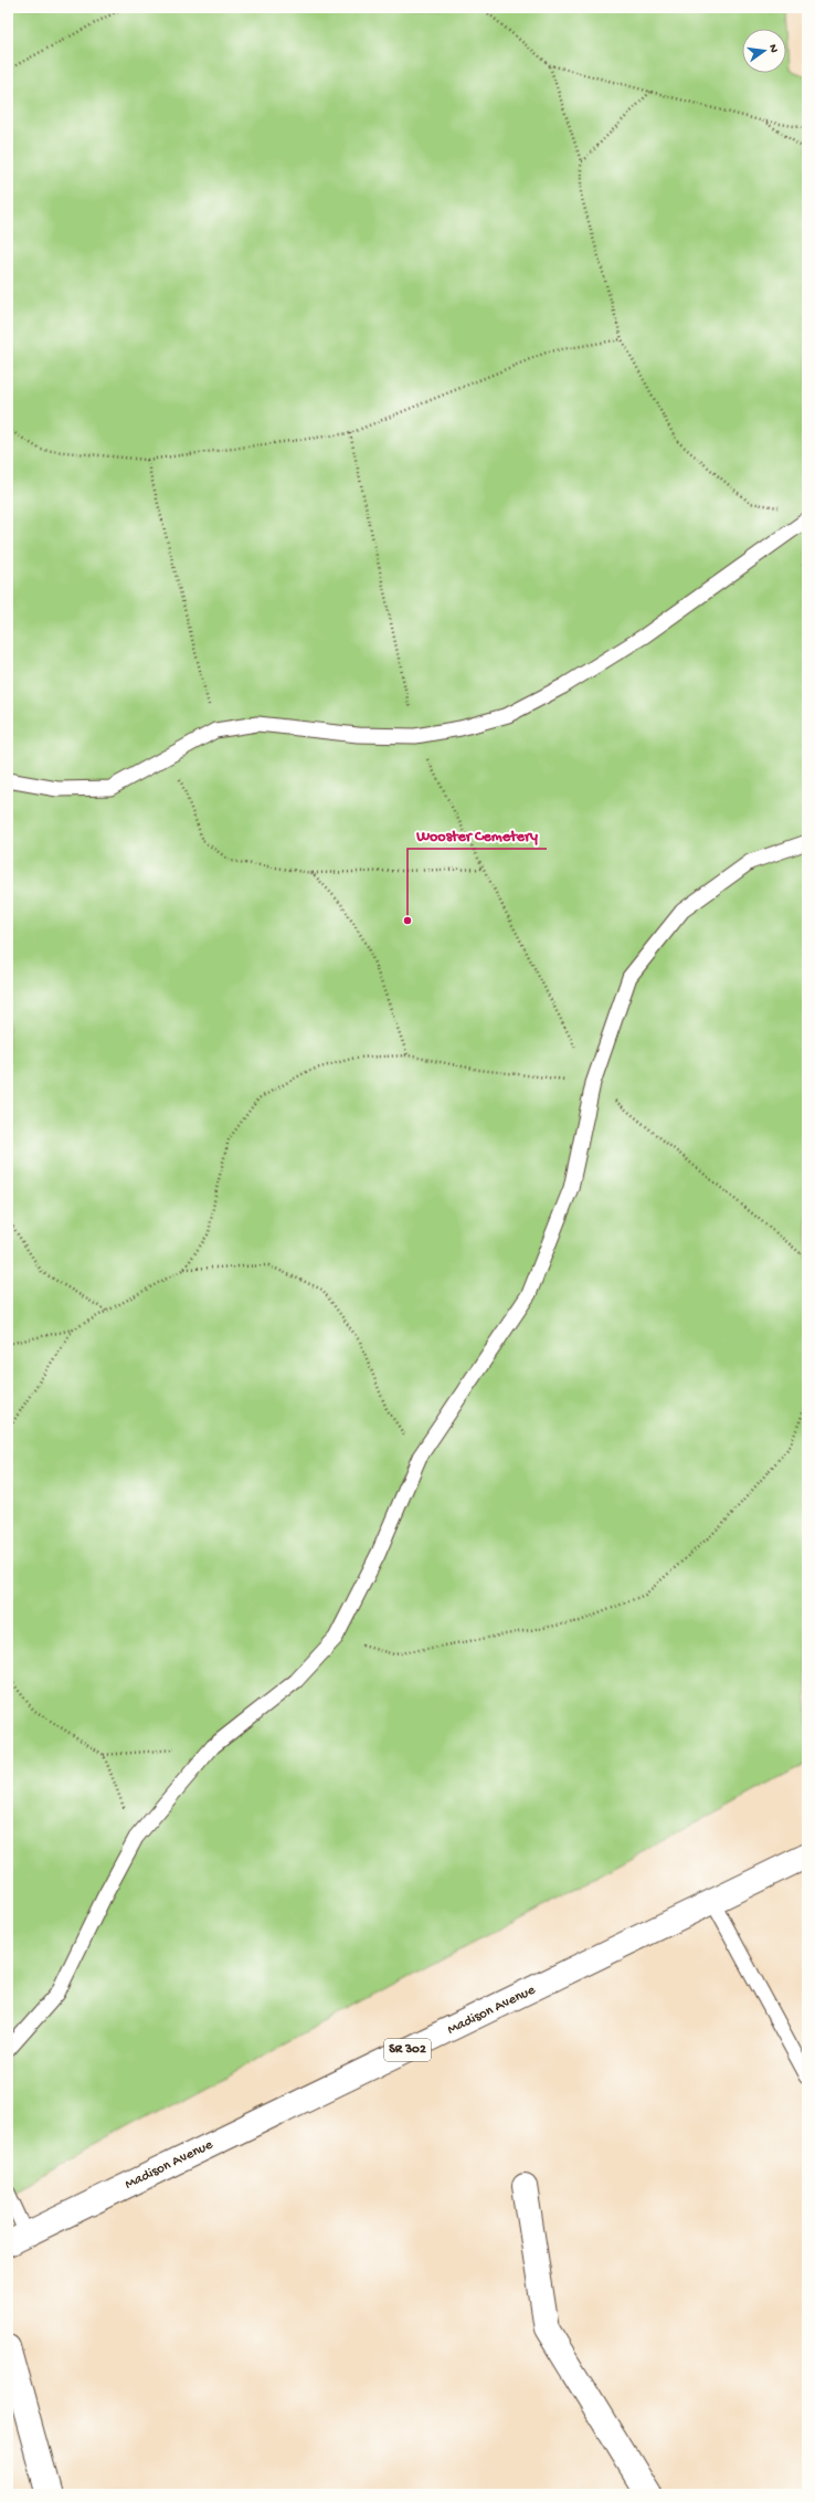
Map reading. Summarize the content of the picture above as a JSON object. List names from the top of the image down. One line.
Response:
{"streets":{"main road":["Madison Avenue","SR 302"]},"places":["Wooster Cemetery"],"north":"right"}
